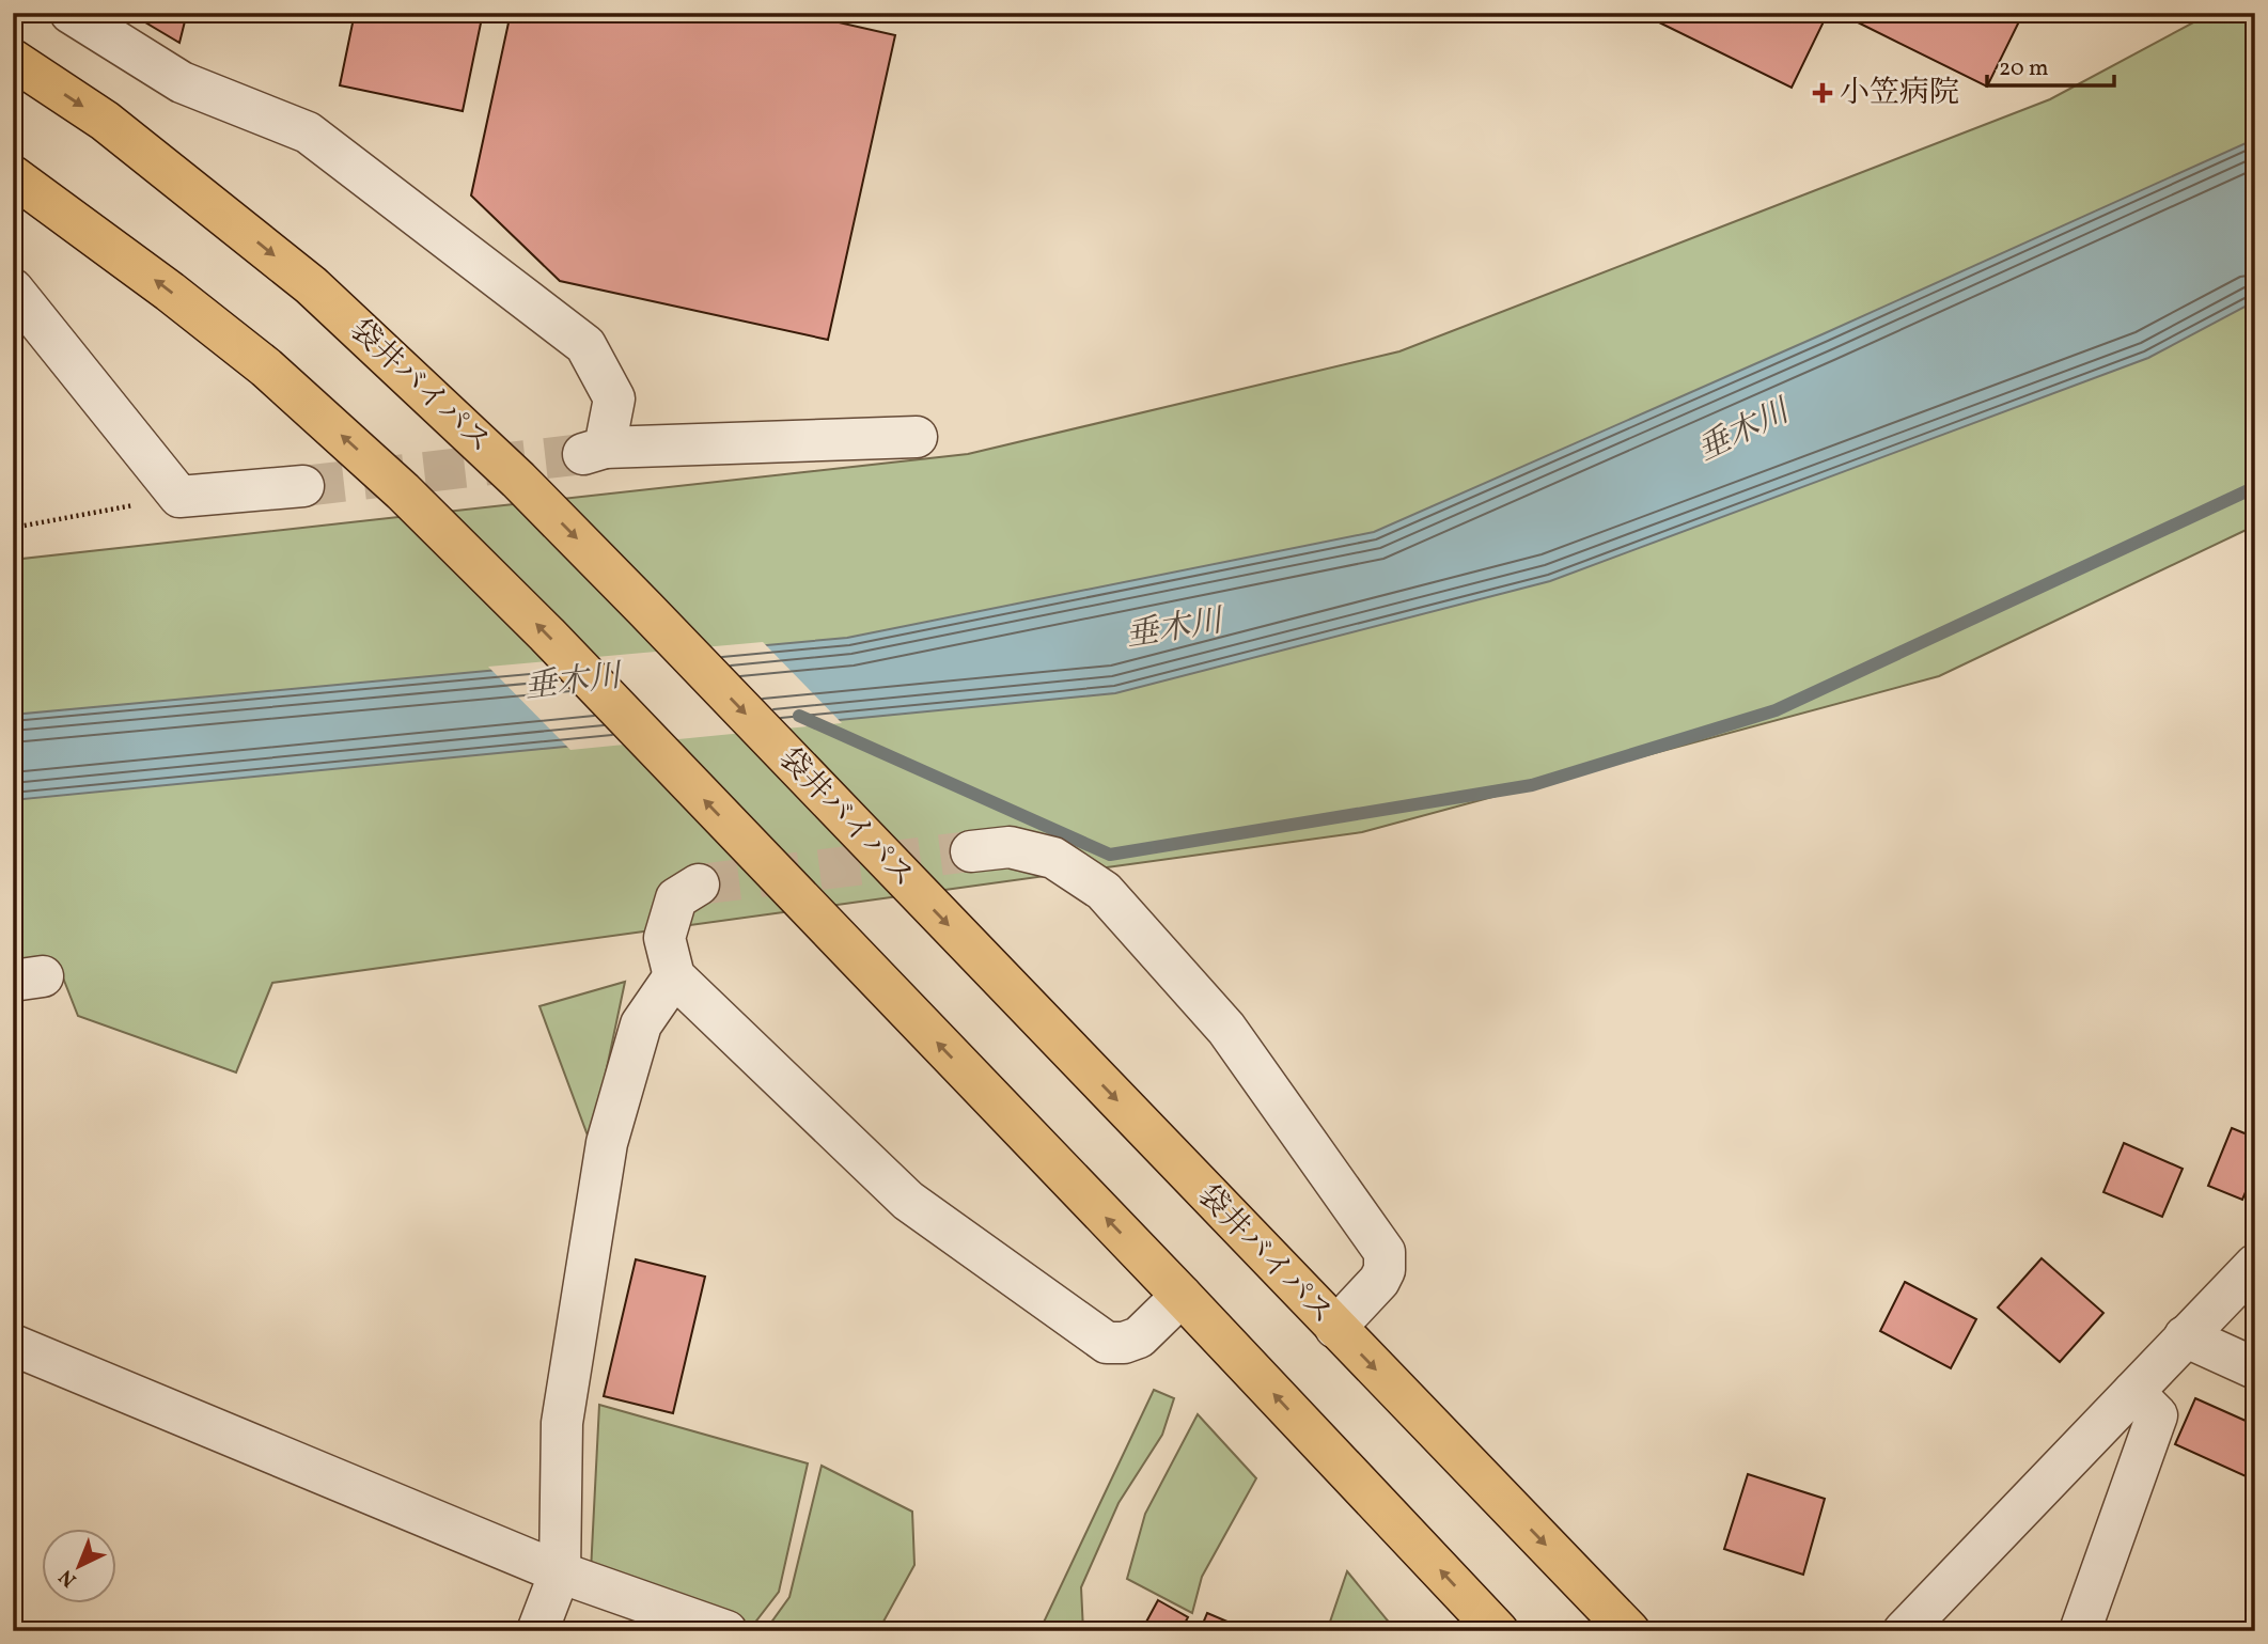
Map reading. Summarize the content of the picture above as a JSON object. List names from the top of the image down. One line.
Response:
{"streets":{"highway":["袋井バイパス"]},"water":["垂木川"],"places":{"health":["小笠病院"]},"scale_bar":"20 m","north":"bottom left"}
